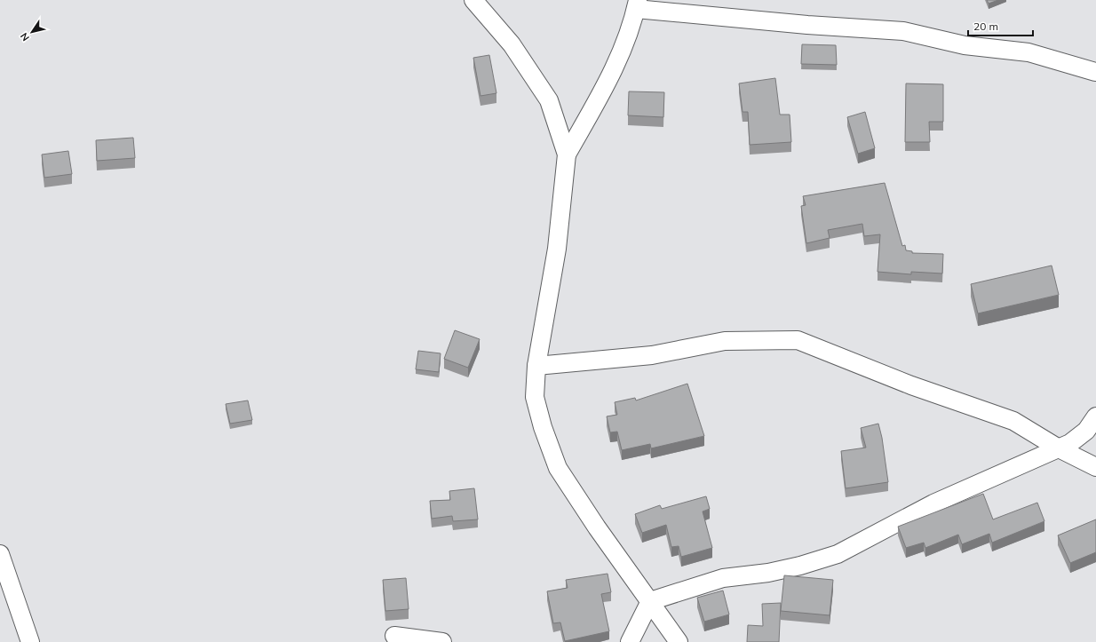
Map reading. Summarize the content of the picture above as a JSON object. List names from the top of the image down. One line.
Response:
{"scale_bar":"20 m","north":"bottom left"}
